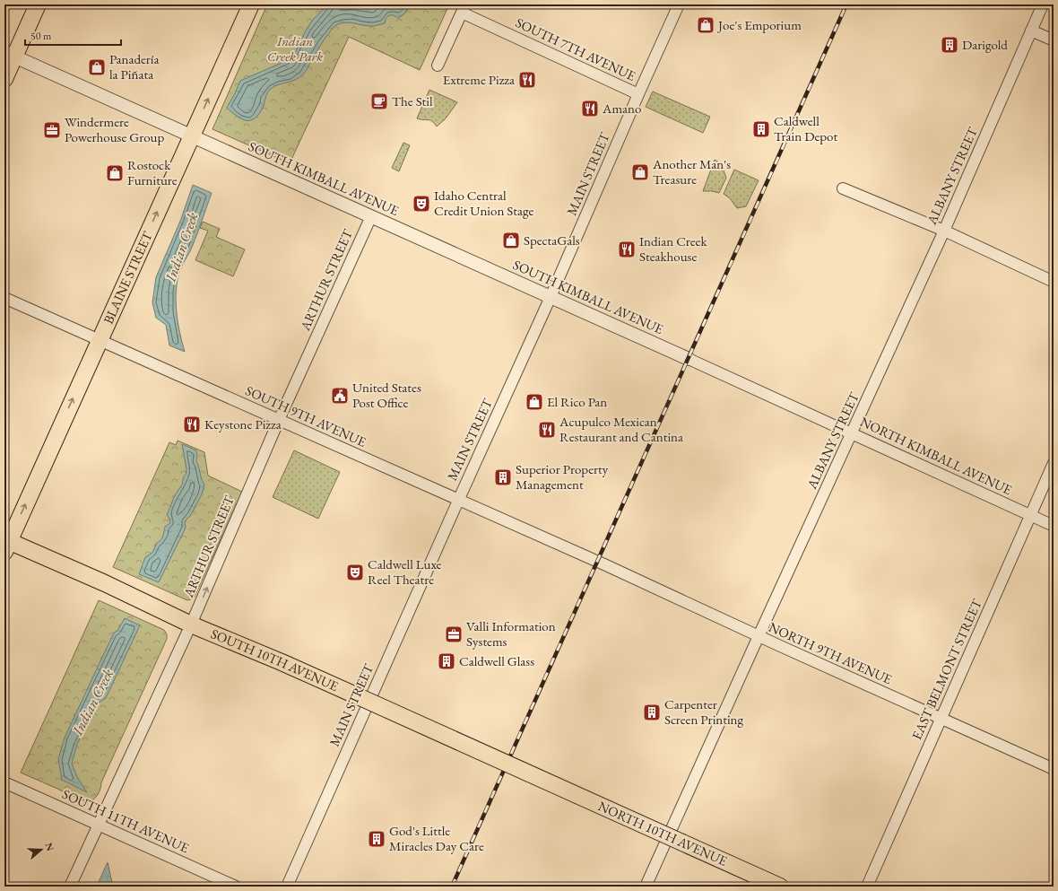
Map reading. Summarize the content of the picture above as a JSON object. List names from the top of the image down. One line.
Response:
{"streets":{"main road":["BLAINE STREET","SOUTH 10TH AVENUE","NORTH 10TH AVENUE"],"street":["SOUTH 7TH AVENUE","MAIN STREET","ALBANY STREET","SOUTH KIMBALL AVENUE","ARTHUR STREET","SOUTH 9TH AVENUE","NORTH KIMBALL AVENUE","NORTH 9TH AVENUE","EAST BELMONT STREET","SOUTH 11TH AVENUE"]},"crossings":[["SOUTH 7TH AVENUE","MAIN STREET"],["MAIN STREET","SOUTH KIMBALL AVENUE"],["MAIN STREET","SOUTH 9TH AVENUE"],["ALBANY STREET","NORTH KIMBALL AVENUE"],["ALBANY STREET","NORTH 9TH AVENUE"],["SOUTH KIMBALL AVENUE","BLAINE STREET"],["SOUTH KIMBALL AVENUE","ARTHUR STREET"],["SOUTH KIMBALL AVENUE","NORTH KIMBALL AVENUE"],["BLAINE STREET","SOUTH 9TH AVENUE"],["BLAINE STREET","SOUTH 10TH AVENUE"],["ARTHUR STREET","SOUTH 9TH AVENUE"],["ARTHUR STREET","SOUTH 10TH AVENUE"],["ARTHUR STREET","SOUTH 11TH AVENUE"],["SOUTH 9TH AVENUE","NORTH 9TH AVENUE"],["NORTH KIMBALL AVENUE","EAST BELMONT STREET"],["NORTH 9TH AVENUE","EAST BELMONT STREET"],["SOUTH 10TH AVENUE","NORTH 10TH AVENUE"]],"one_way":["BLAINE STREET"],"water":["Indian Creek"],"parks":["Indian Creek Park"],"places":{"shop":["Joe's Emporium","Panadería la Piñata","Another Man's Treasure","Rostock Furniture","SpectaGals","El Rico Pan"],"building":["Darigold","Caldwell Train Depot","Superior Property Management","Caldwell Glass","Carpenter Screen Printing","God's Little Miracles Day Care"],"restaurant":["Extreme Pizza","Amano","Indian Creek Steakhouse","Keystone Pizza","Acupulco Mexican Restaurant and Cantina"],"cafe":["The Stil"],"office":["Windermere Powerhouse Group","Valli Information Systems"],"theatre":["Idaho Central Credit Union Stage","Caldwell Luxe Reel Theatre"],"public building":["United States Post Office"]},"scale_bar":"50 m","north":"right"}
